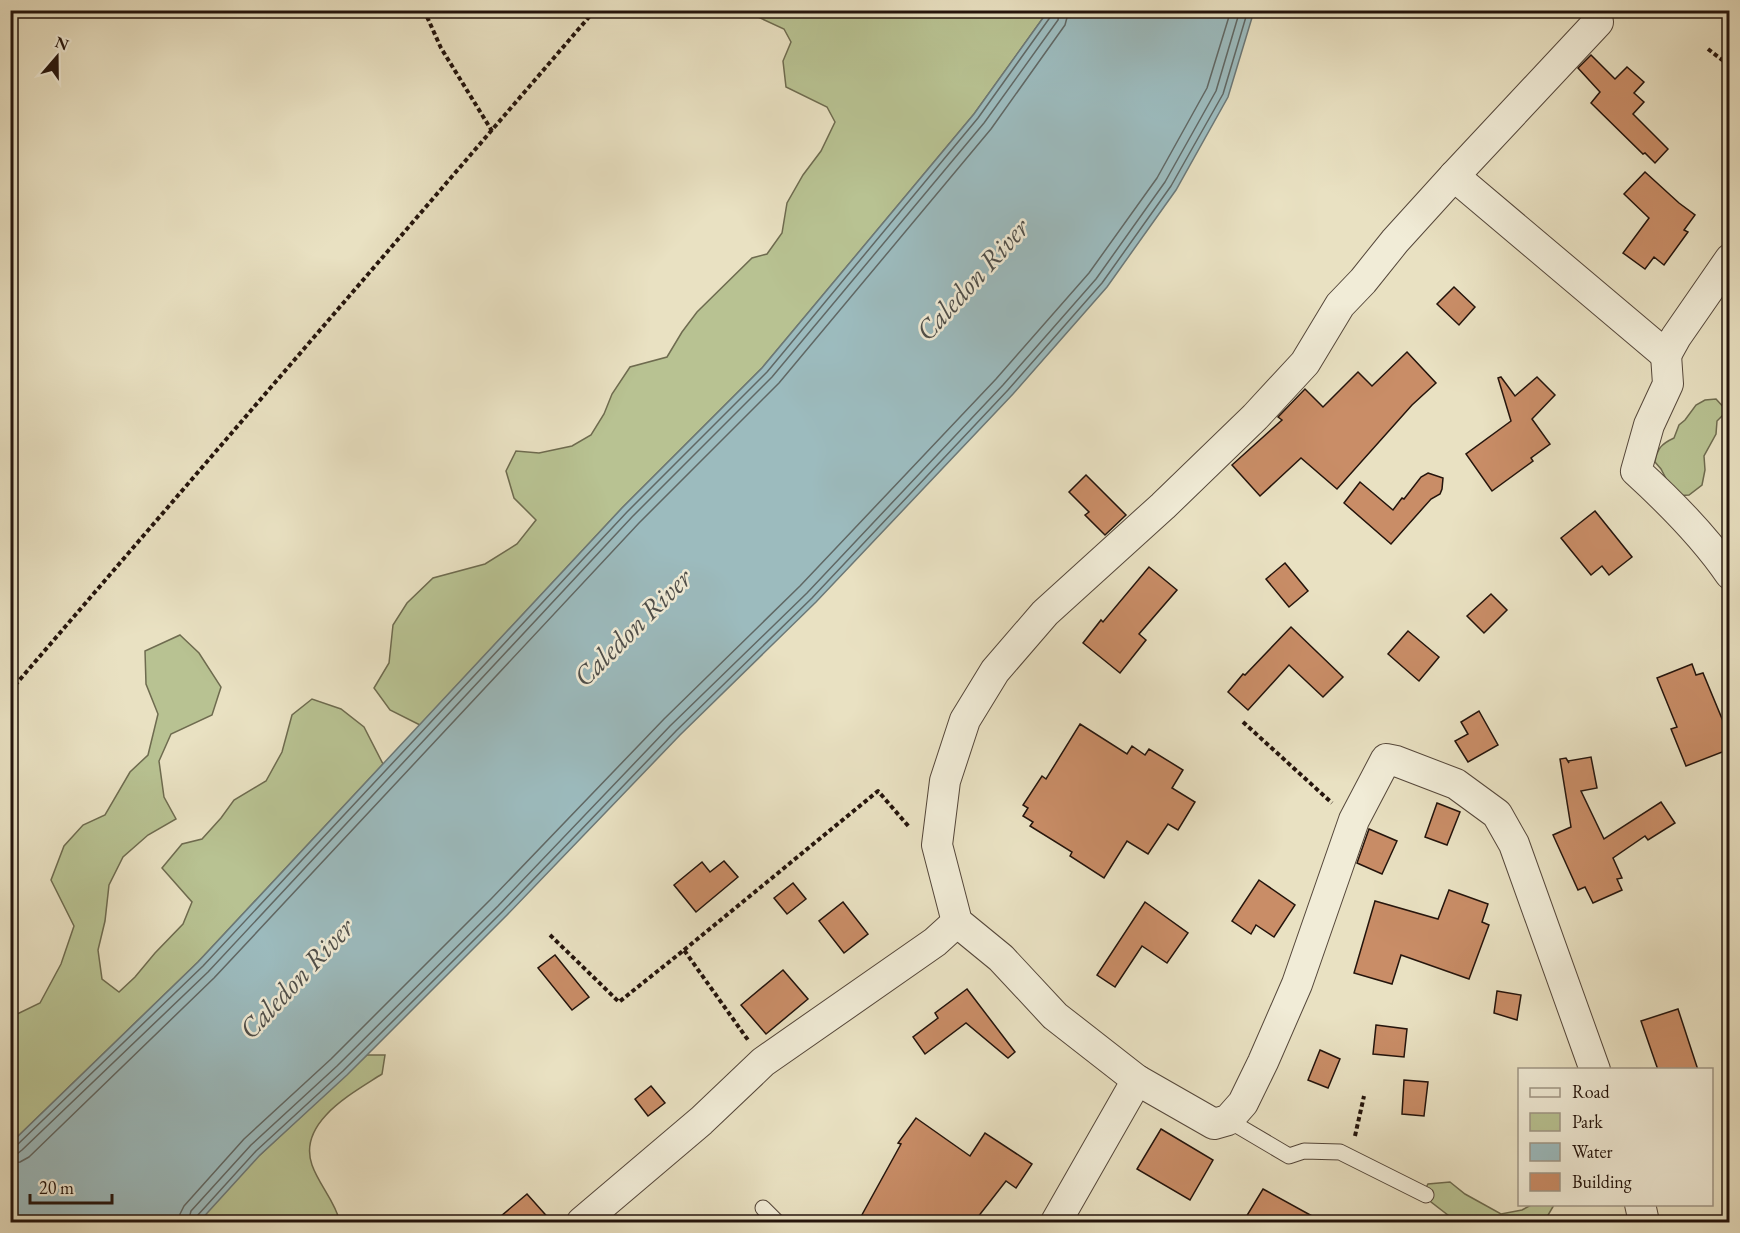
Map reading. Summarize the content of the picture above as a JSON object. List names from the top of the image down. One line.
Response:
{"water":["Caledon River"],"legend":["Road","Park","Water","Building"],"scale_bar":"20 m","north":"top"}
